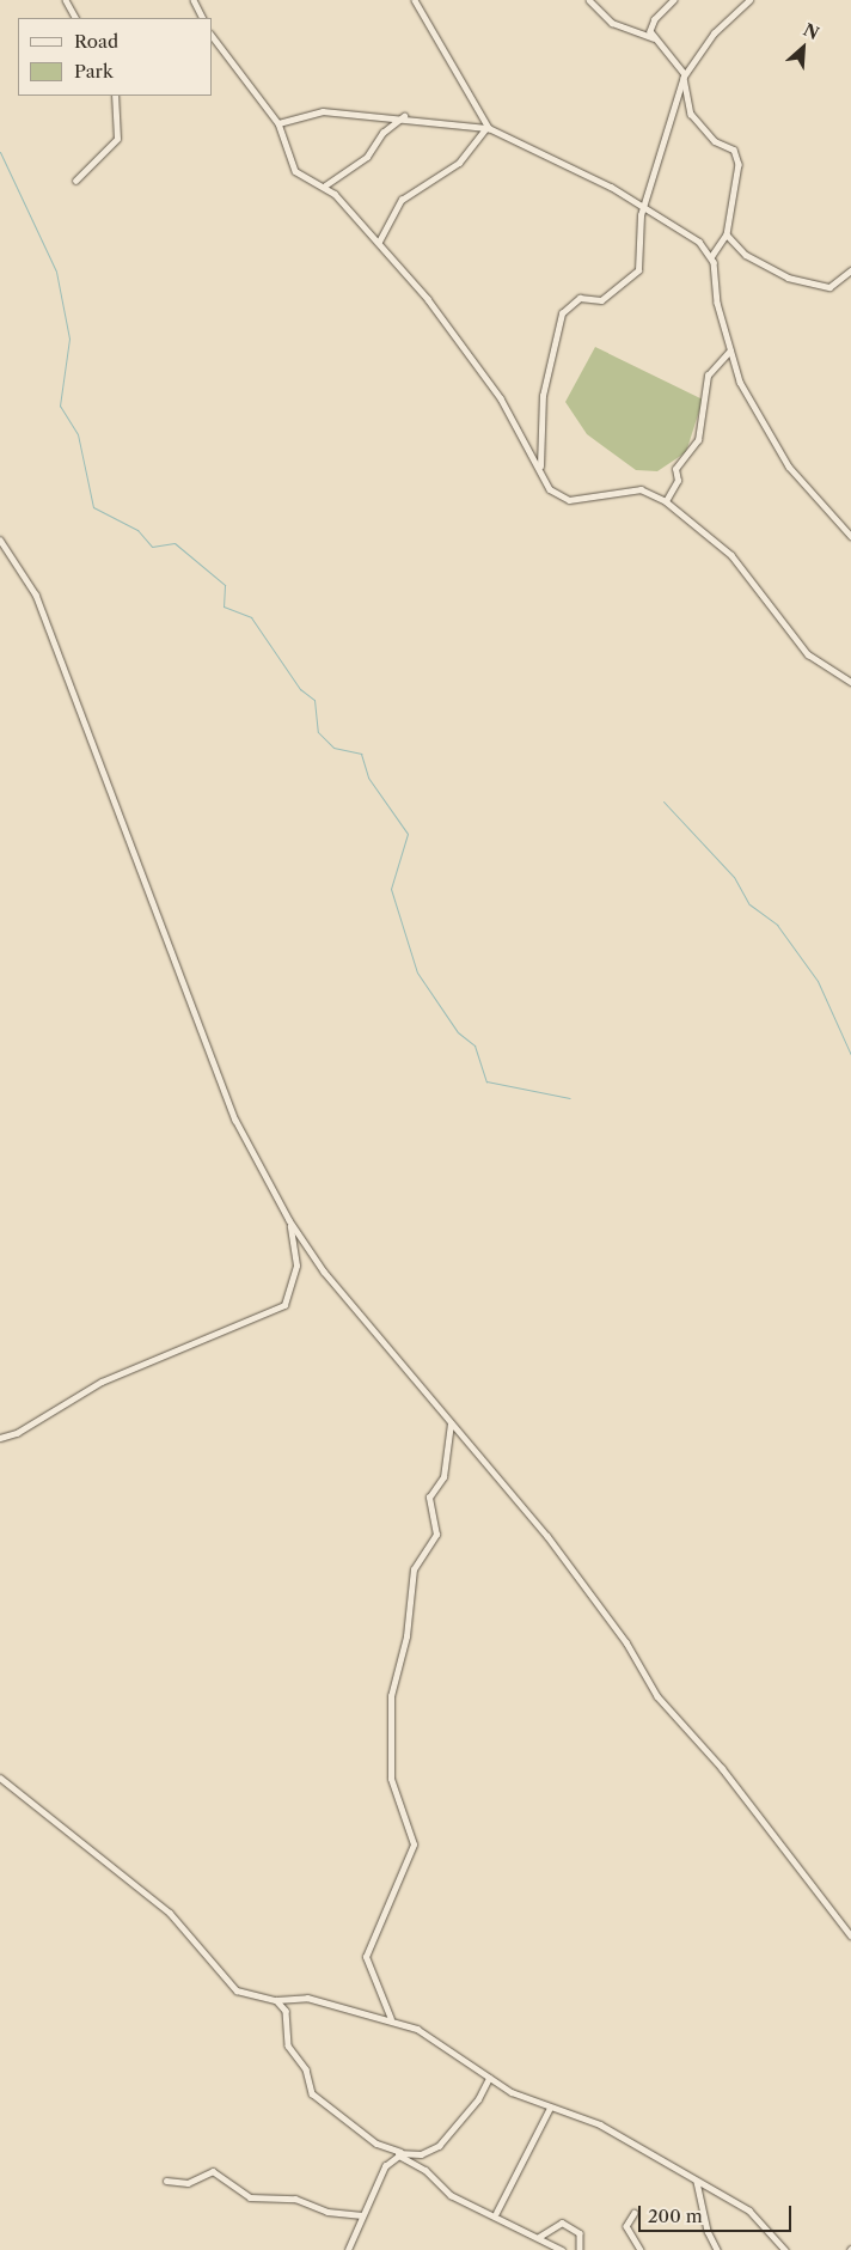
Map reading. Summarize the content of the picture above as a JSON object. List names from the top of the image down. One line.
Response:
{"legend":["Road","Park"],"scale_bar":"200 m","north":"top right"}
